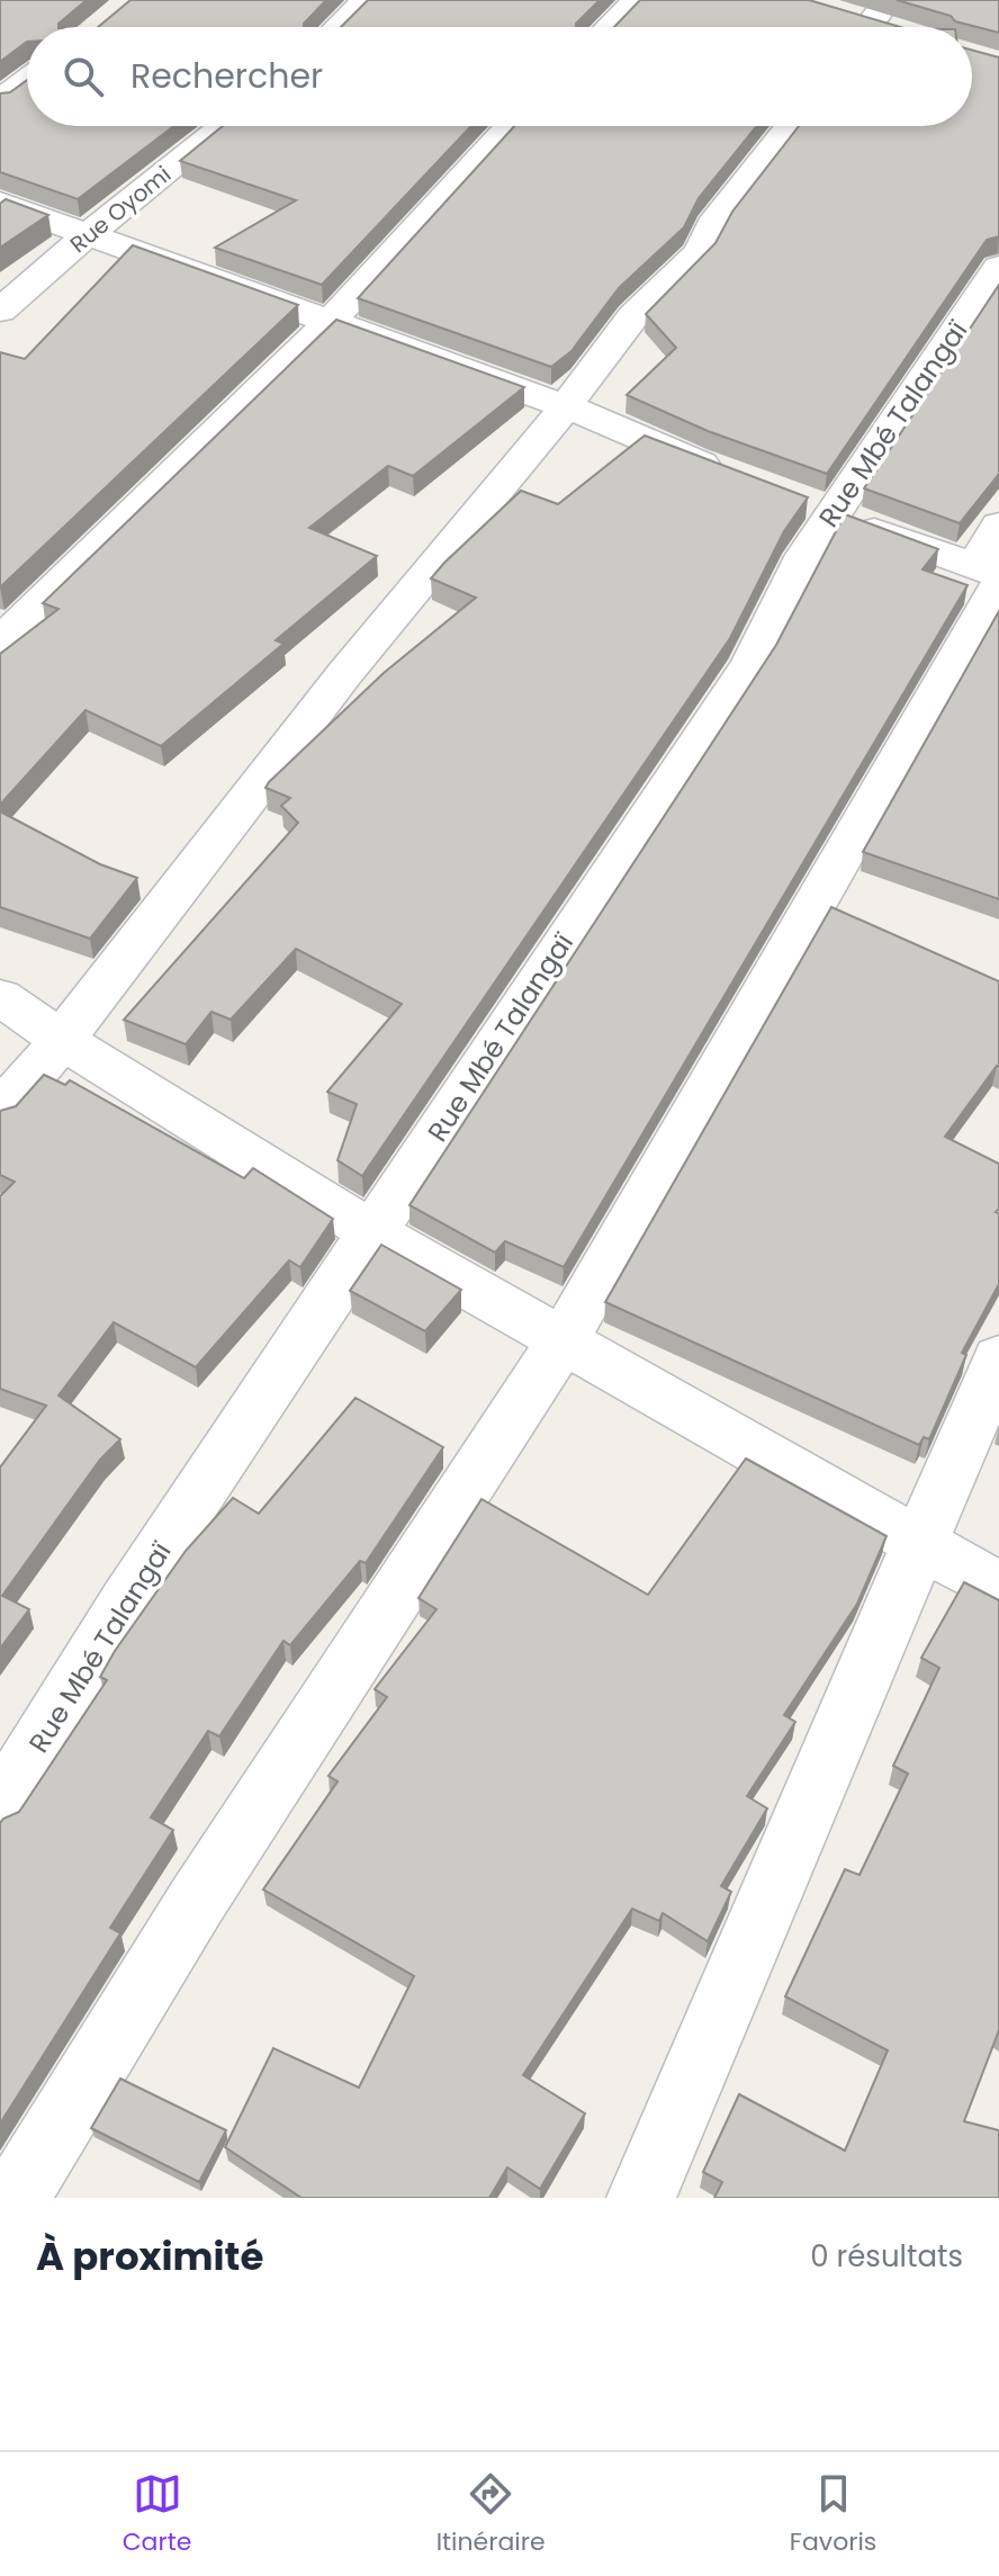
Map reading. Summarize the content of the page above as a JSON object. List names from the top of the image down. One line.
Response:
{"streets":{"street":["Rue Oyomi","Rue Mbé Talangaï"]},"page":{"search":"Rechercher","heading":["À proximité","0 résultats"],"nav":["Carte","Itinéraire","Favoris"]}}
